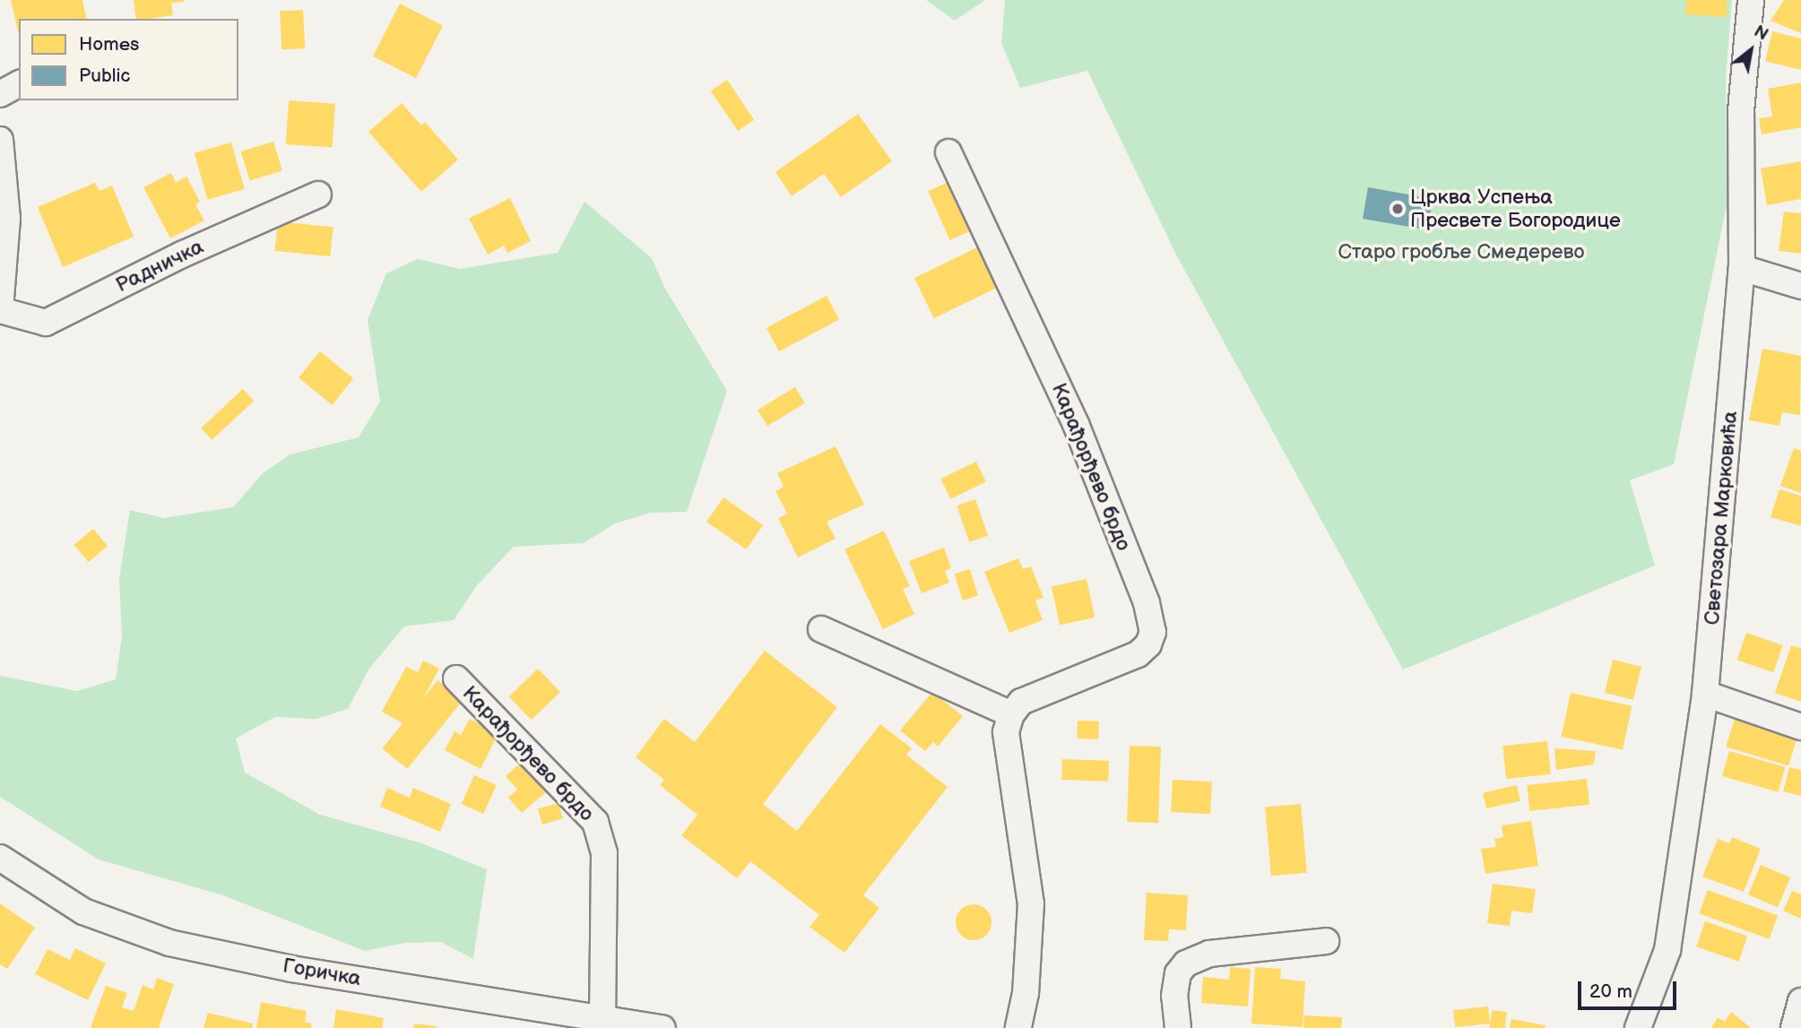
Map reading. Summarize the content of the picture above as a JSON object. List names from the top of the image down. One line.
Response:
{"streets":{"street":["Радничка","Карађорђево брдо","Светозара Марковића","Горичка"]},"crossings":[["Карађорђево брдо","Горичка"]],"parks":["Старо гробље Смедерево"],"places":["Црква Успења Пресвете Богородице"],"legend":["Homes","Public"],"scale_bar":"20 m","north":"top right"}
